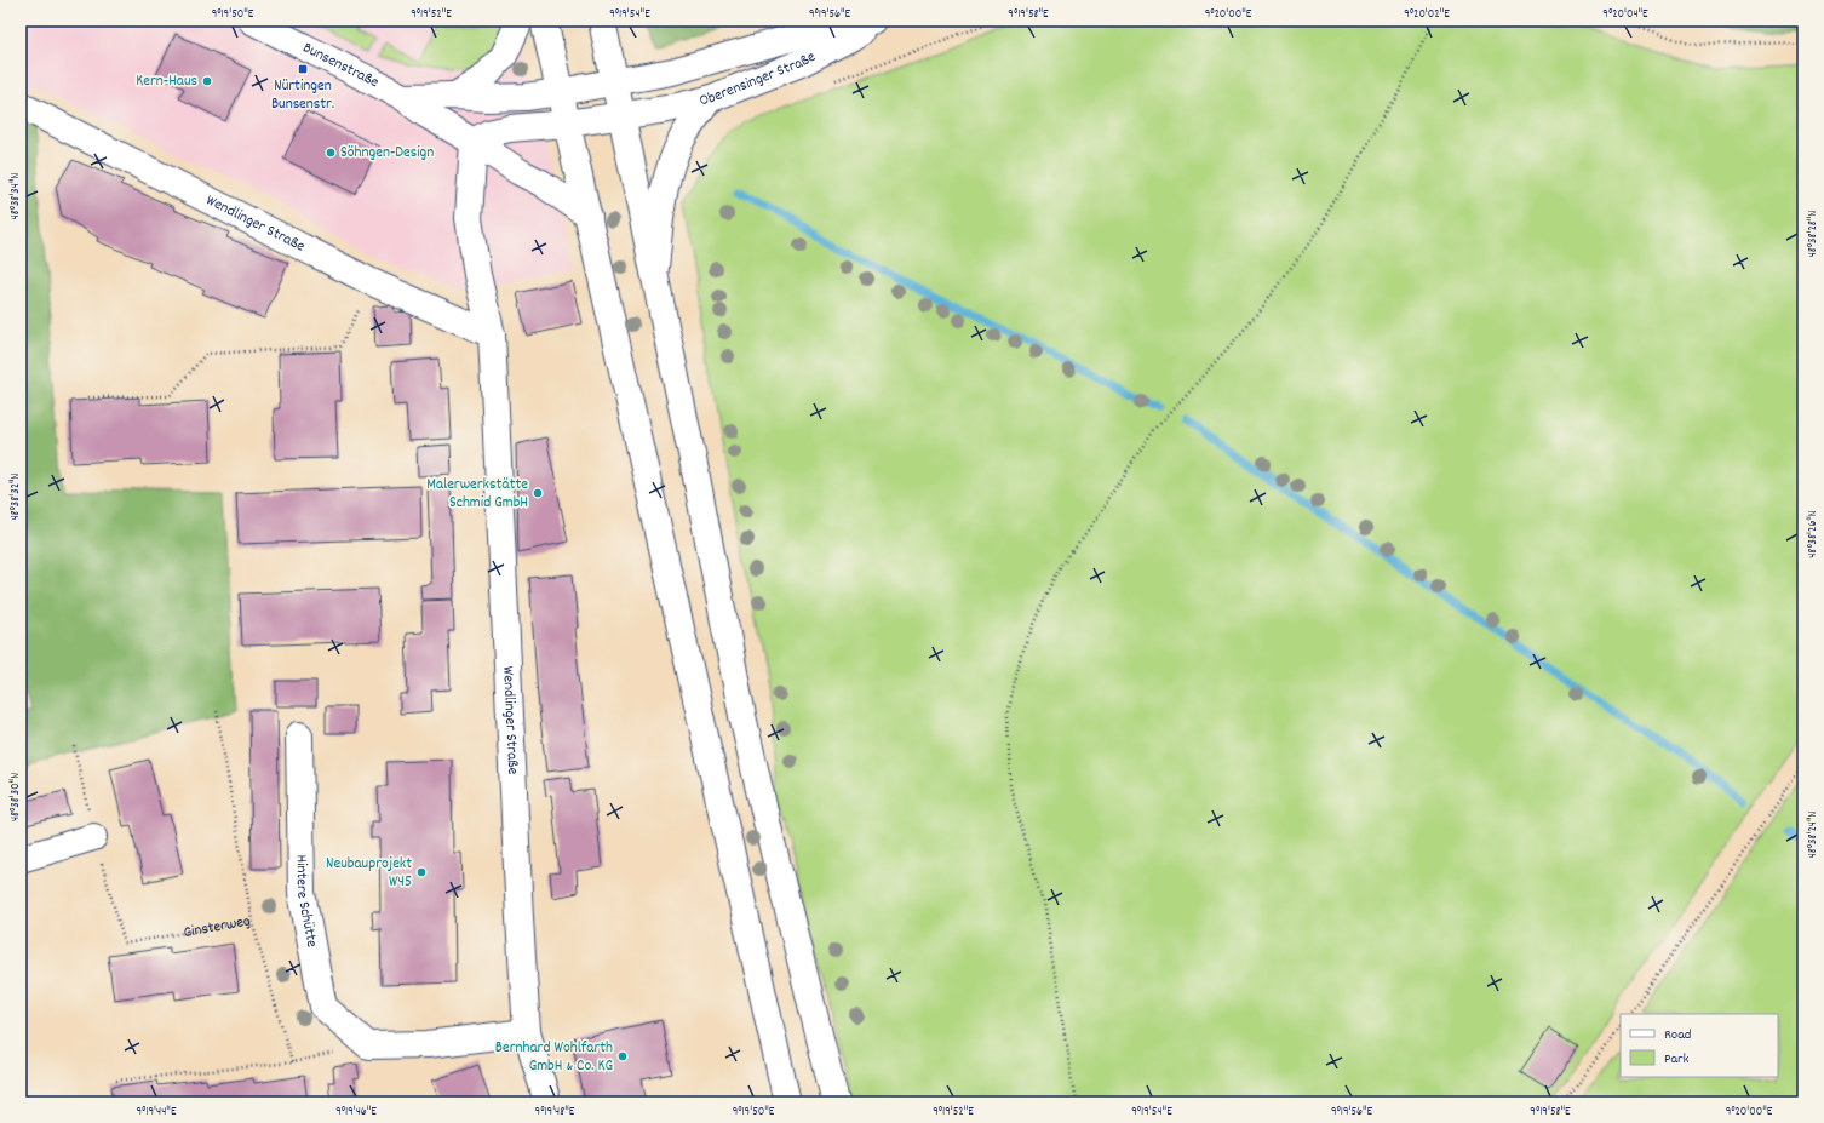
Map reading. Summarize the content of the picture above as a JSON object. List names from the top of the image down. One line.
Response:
{"streets":{"street":["Bunsenstraße","Oberensinger Straße","Wendlinger Straße","Hintere Schütte"],"path":["Ginsterweg"]},"crossings":[["Bunsenstraße","Oberensinger Straße"],["Bunsenstraße","Wendlinger Straße"]],"places":{"transit":["Nürtingen Bunsenstr."],"other":["Kern-Haus","Söhngen-Design","Malerwerkstätte Schmid GmbH","Neubauprojekt W45","Bernhard Wohlfarth GmbH & Co. KG"]},"legend":["Road","Park"],"coordinates":["9°19'50\"E","9°19'52\"E","9°19'54\"E","9°19'56\"E","9°19'58\"E","9°20'00\"E","9°20'02\"E","9°20'04\"E","48°38'34\"N","48°38'28\"N","48°38'32\"N","48°38'26\"N","48°38'30\"N","48°38'24\"N","9°19'44\"E","9°19'46\"E","9°19'48\"E"]}
